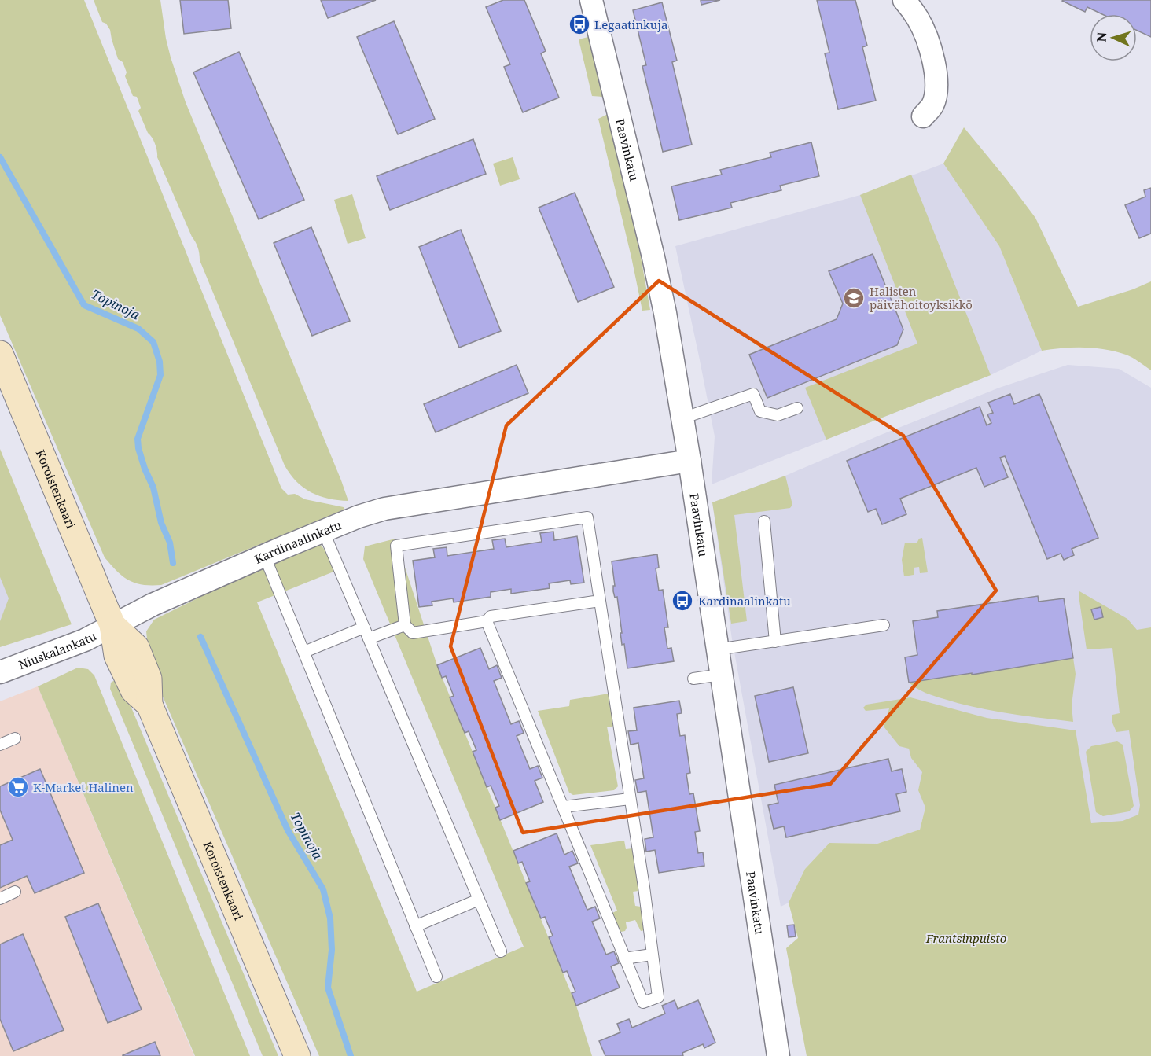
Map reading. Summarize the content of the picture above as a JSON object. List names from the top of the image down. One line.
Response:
{"streets":{"street":["Paavinkatu","Koroistenkaari","Kardinaalinkatu","Niuskalankatu"]},"crossings":[["Paavinkatu","Kardinaalinkatu"],["Koroistenkaari","Kardinaalinkatu"],["Koroistenkaari","Niuskalankatu"],["Kardinaalinkatu","Niuskalankatu"]],"water":["Topinoja"],"parks":["Frantsinpuisto"],"places":{"bus stop":["Legaatinkuja","Kardinaalinkatu"],"school or university":["Halisten päivähoitoyksikkö"],"supermarket":["K-Market Halinen"]},"north":"left"}
